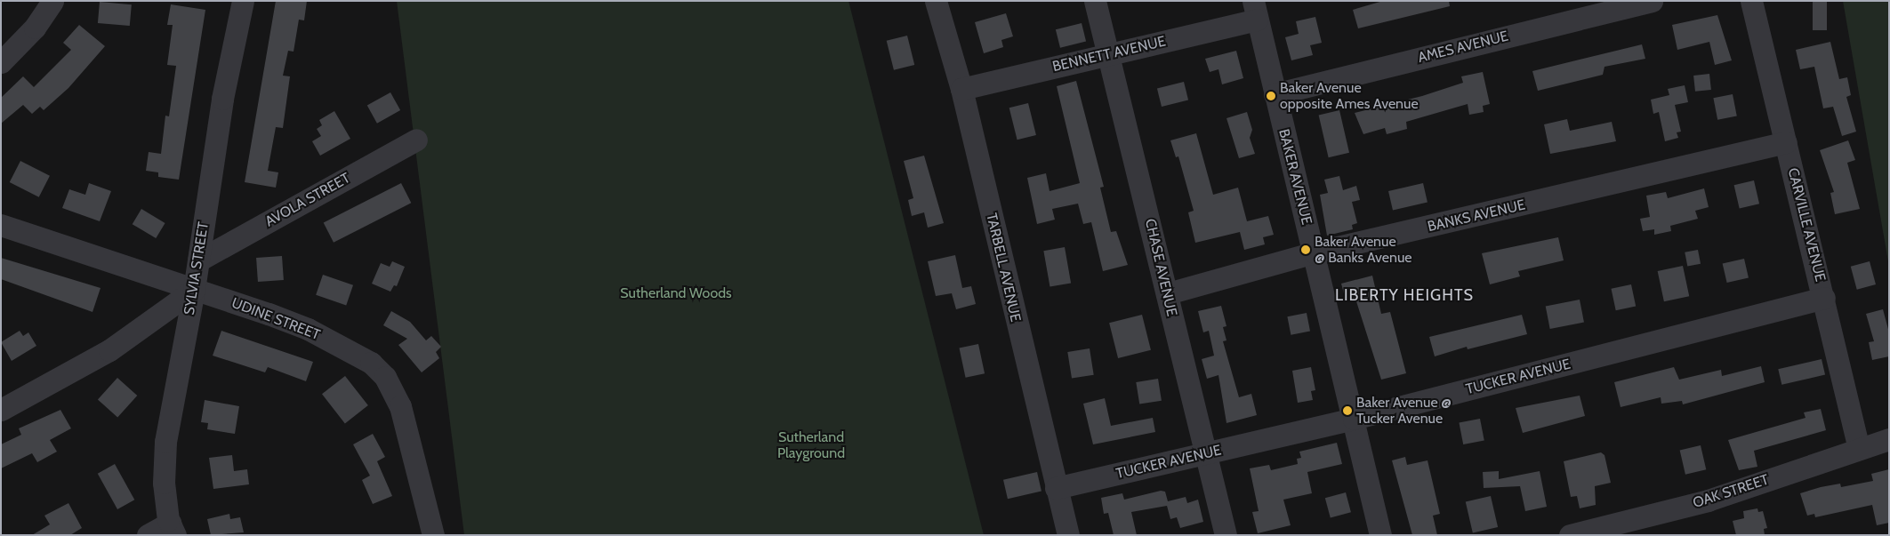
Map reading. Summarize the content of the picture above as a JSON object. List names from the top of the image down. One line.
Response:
{"streets":{"street":["AMES AVENUE","BENNETT AVENUE","BAKER AVENUE","AVOLA STREET","BANKS AVENUE","CARVILLE AVENUE","TARBELL AVENUE","CHASE AVENUE","SYLVIA STREET","UDINE STREET","TUCKER AVENUE","OAK STREET"]},"crossings":[["AMES AVENUE","BAKER AVENUE"],["BENNETT AVENUE","BAKER AVENUE"],["BENNETT AVENUE","TARBELL AVENUE"],["BENNETT AVENUE","CHASE AVENUE"],["BAKER AVENUE","BANKS AVENUE"],["BAKER AVENUE","TUCKER AVENUE"],["AVOLA STREET","SYLVIA STREET"],["BANKS AVENUE","CARVILLE AVENUE"],["BANKS AVENUE","CHASE AVENUE"],["CARVILLE AVENUE","TUCKER AVENUE"],["CARVILLE AVENUE","OAK STREET"],["TARBELL AVENUE","TUCKER AVENUE"],["CHASE AVENUE","TUCKER AVENUE"],["SYLVIA STREET","UDINE STREET"]],"districts":["LIBERTY HEIGHTS"],"parks":["Sutherland Woods","Sutherland Playground"],"places":["Baker Avenue opposite Ames Avenue","Baker Avenue @ Banks Avenue","Baker Avenue @ Tucker Avenue"]}
